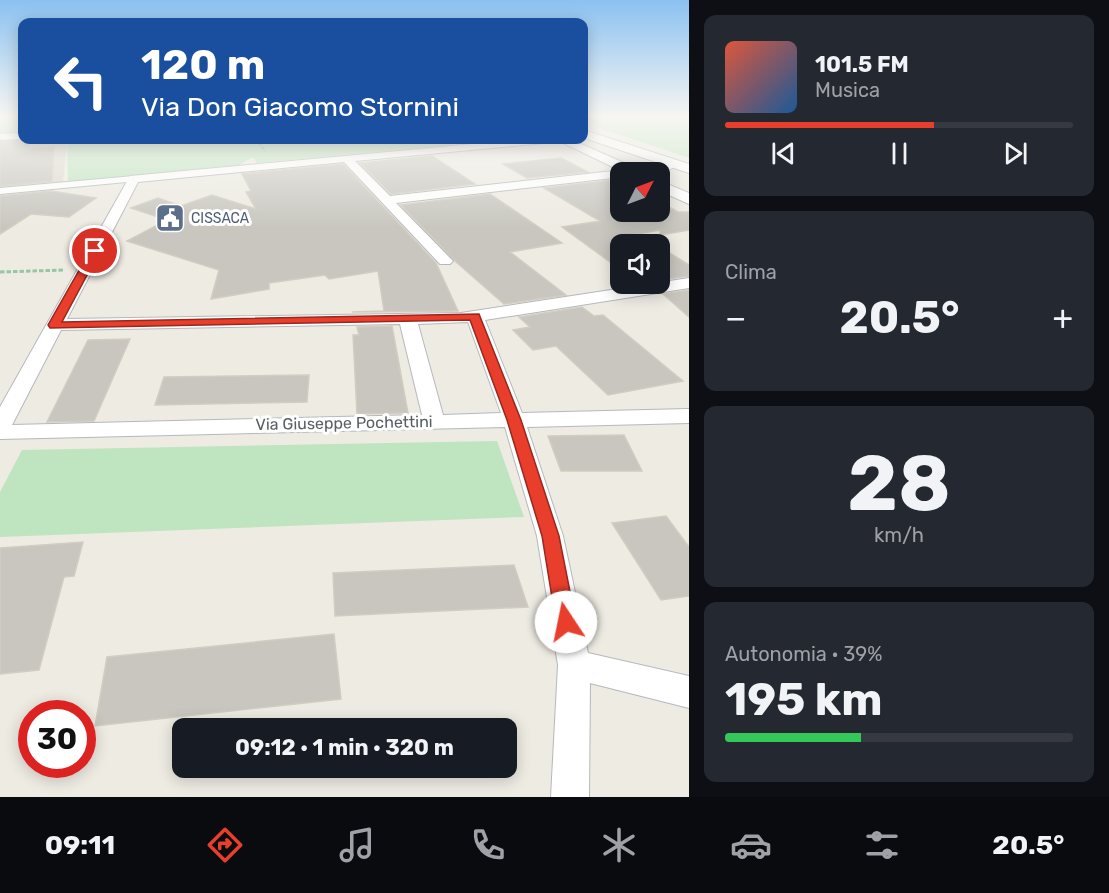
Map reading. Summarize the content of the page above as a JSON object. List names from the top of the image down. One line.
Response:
{"streets":{"street":["Via Giuseppe Pochettini"]},"places":{"public building":["CISSACA"]},"north":"top right","page":{"turn":["120 m","Via Don Giacomo Stornini"],"song":["101.5 FM","Musica"],"tile":["Clima",["28","km/h"],["Autonomia · 39%","195 km"]],"heat":["−","20.5°","+"],"limit":"30","trip":"09:12 · 1 min · 320 m","tabs":["09:11","20.5°"]}}
